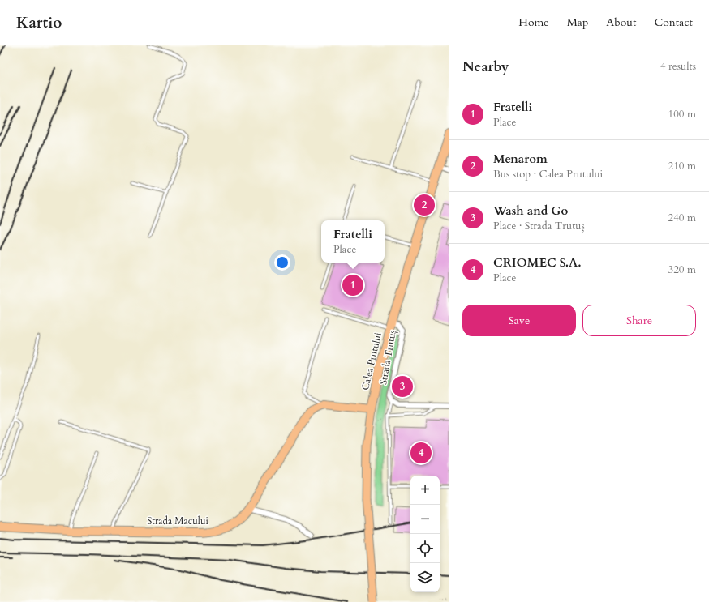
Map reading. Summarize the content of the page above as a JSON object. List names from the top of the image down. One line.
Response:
{"streets":{"highway":["Calea Prutului","Strada Macului"],"street":["Strada Trutuș"]},"crossings":[["Strada Trutuș","Calea Prutului"]],"page":{"header":"Kartio","nav":["Home","Map","About","Contact"],"heading":["Nearby","4 results"],"list":[{"mark":"1","name":"Fratelli","note":"Place","value":"100 m"},{"mark":"2","name":"Menarom","note":"Bus stop · Calea Prutului","value":"210 m"},{"mark":"3","name":"Wash and Go","note":"Place · Strada Trutuș","value":"240 m"},{"mark":"4","name":"CRIOMEC S.A.","note":"Place","value":"320 m"}],"pins":["2","1","3","4"],"popup":["Fratelli","Place"],"buttons":["Save","Share"],"map_buttons":["+","−"]}}
